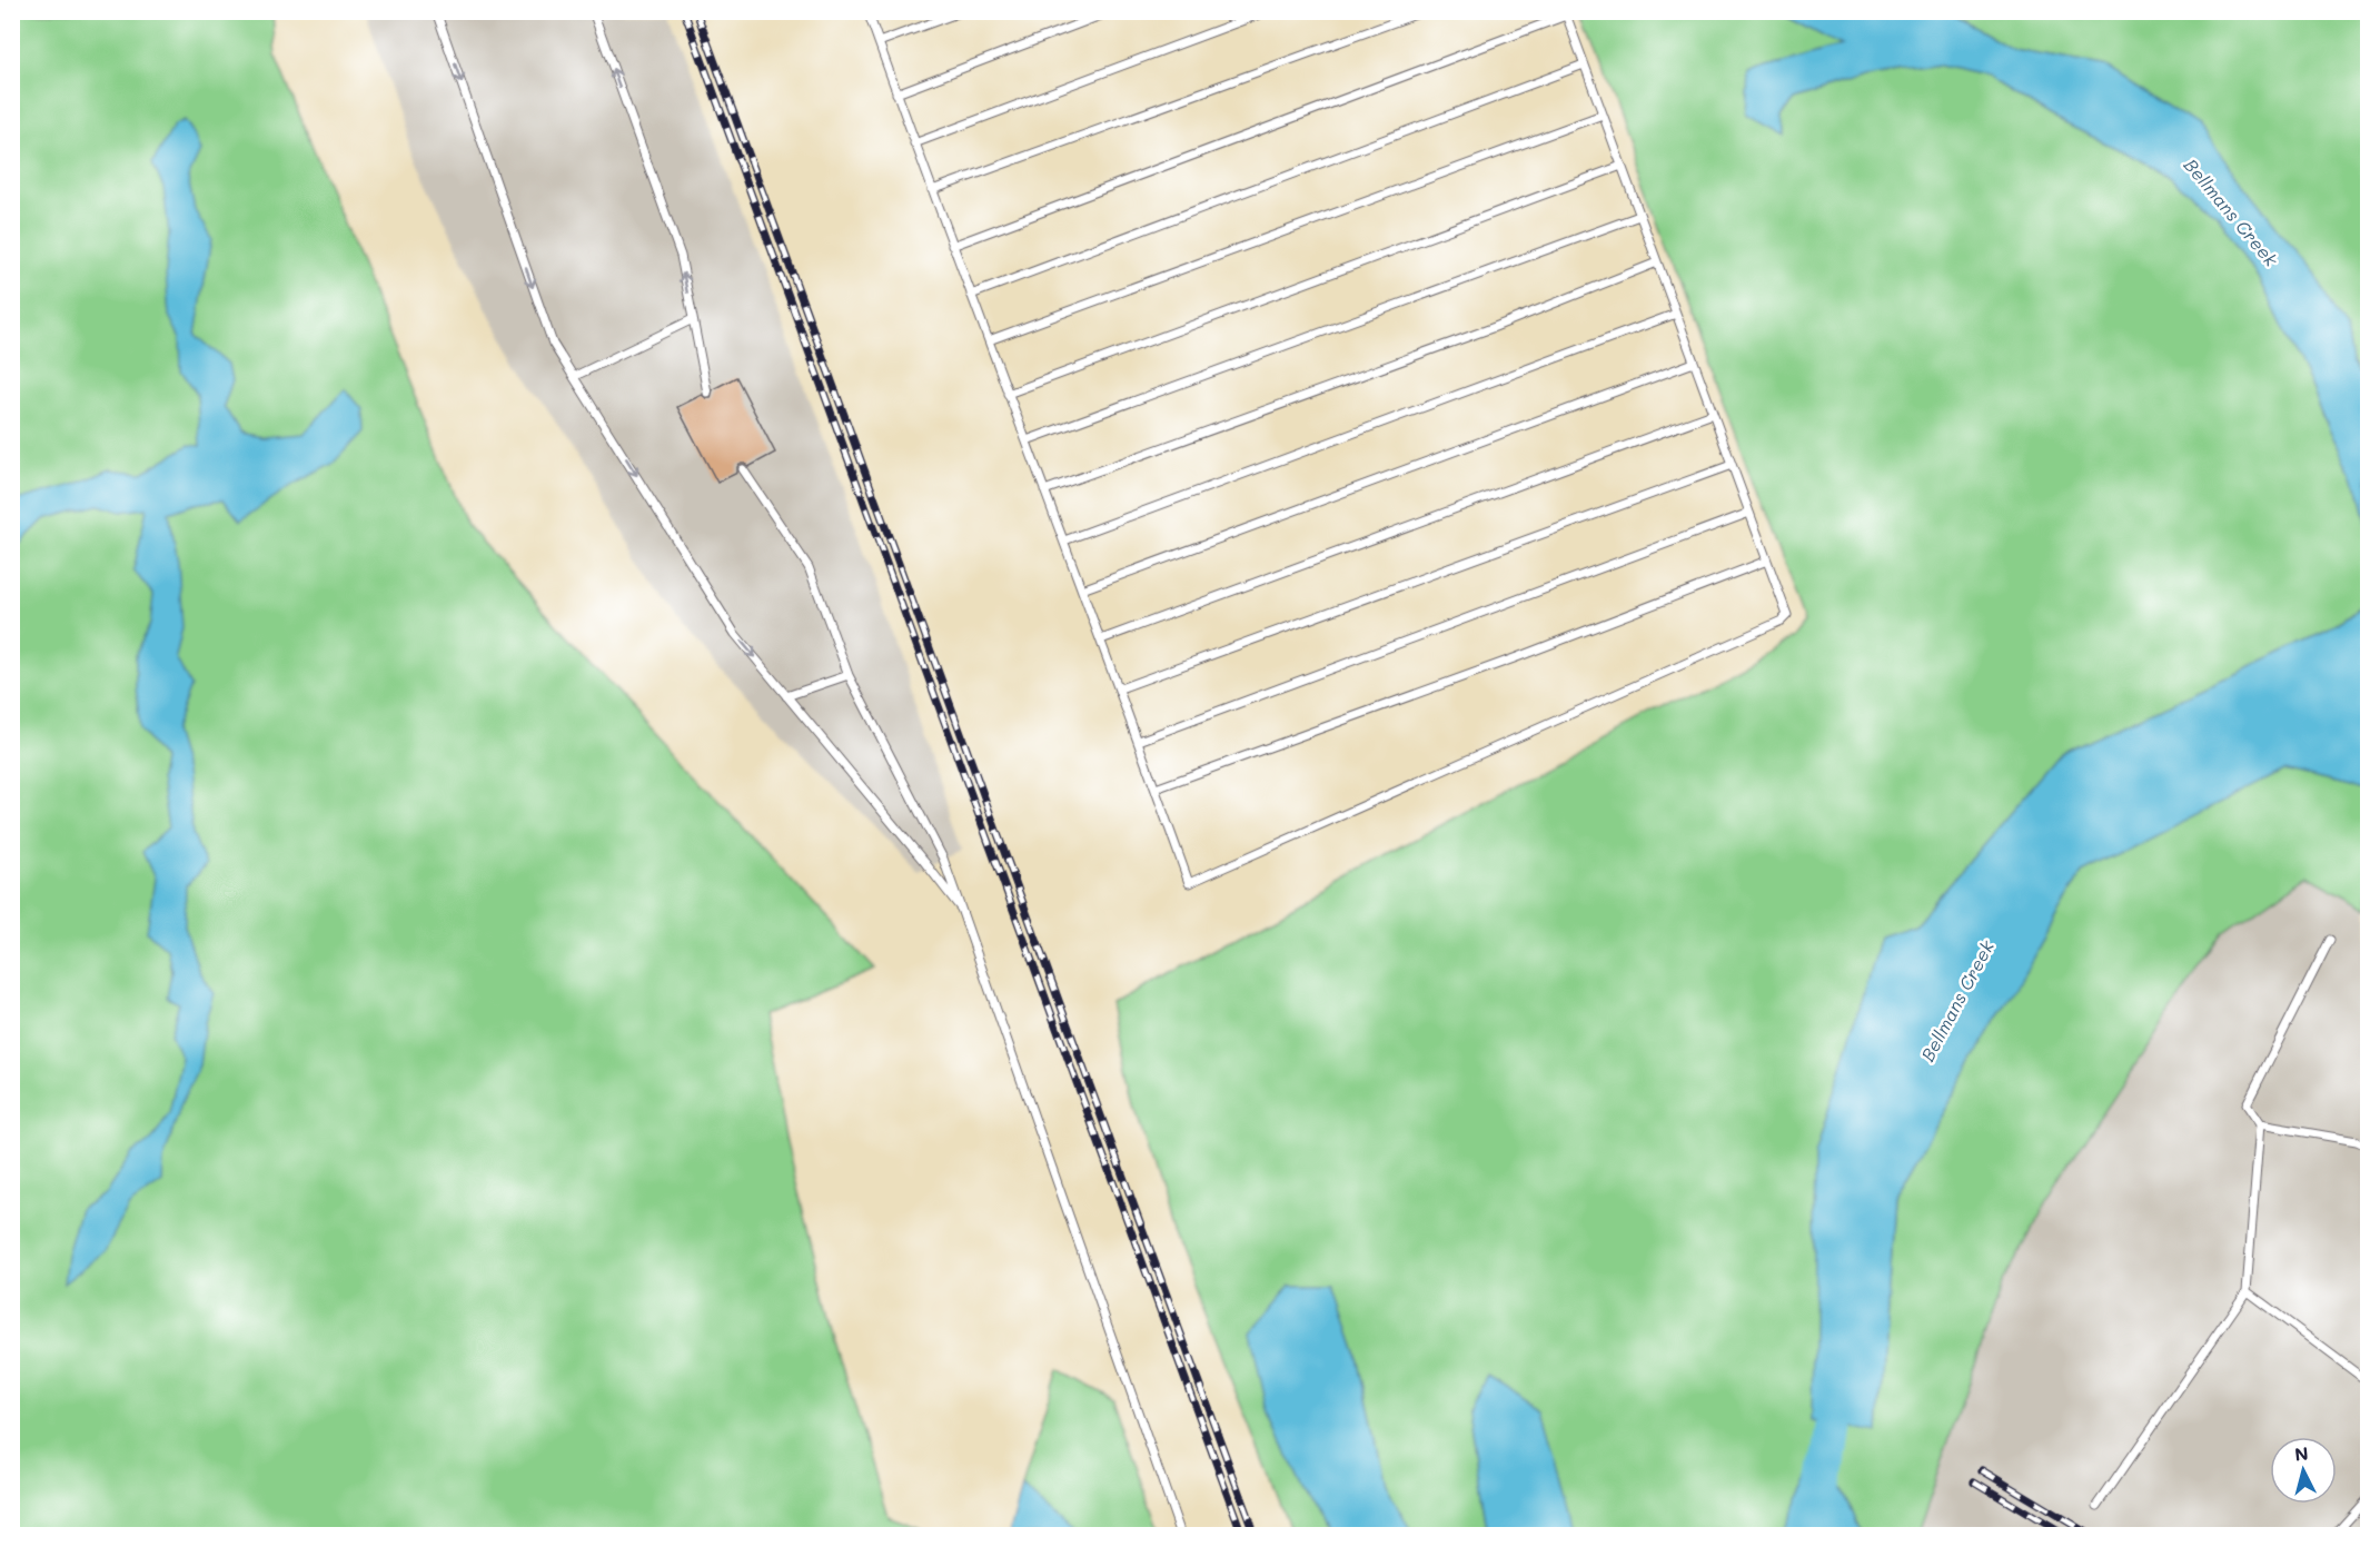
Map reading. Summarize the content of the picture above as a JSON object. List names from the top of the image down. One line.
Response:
{"water":["Bellmans Creek"],"north":"top"}
